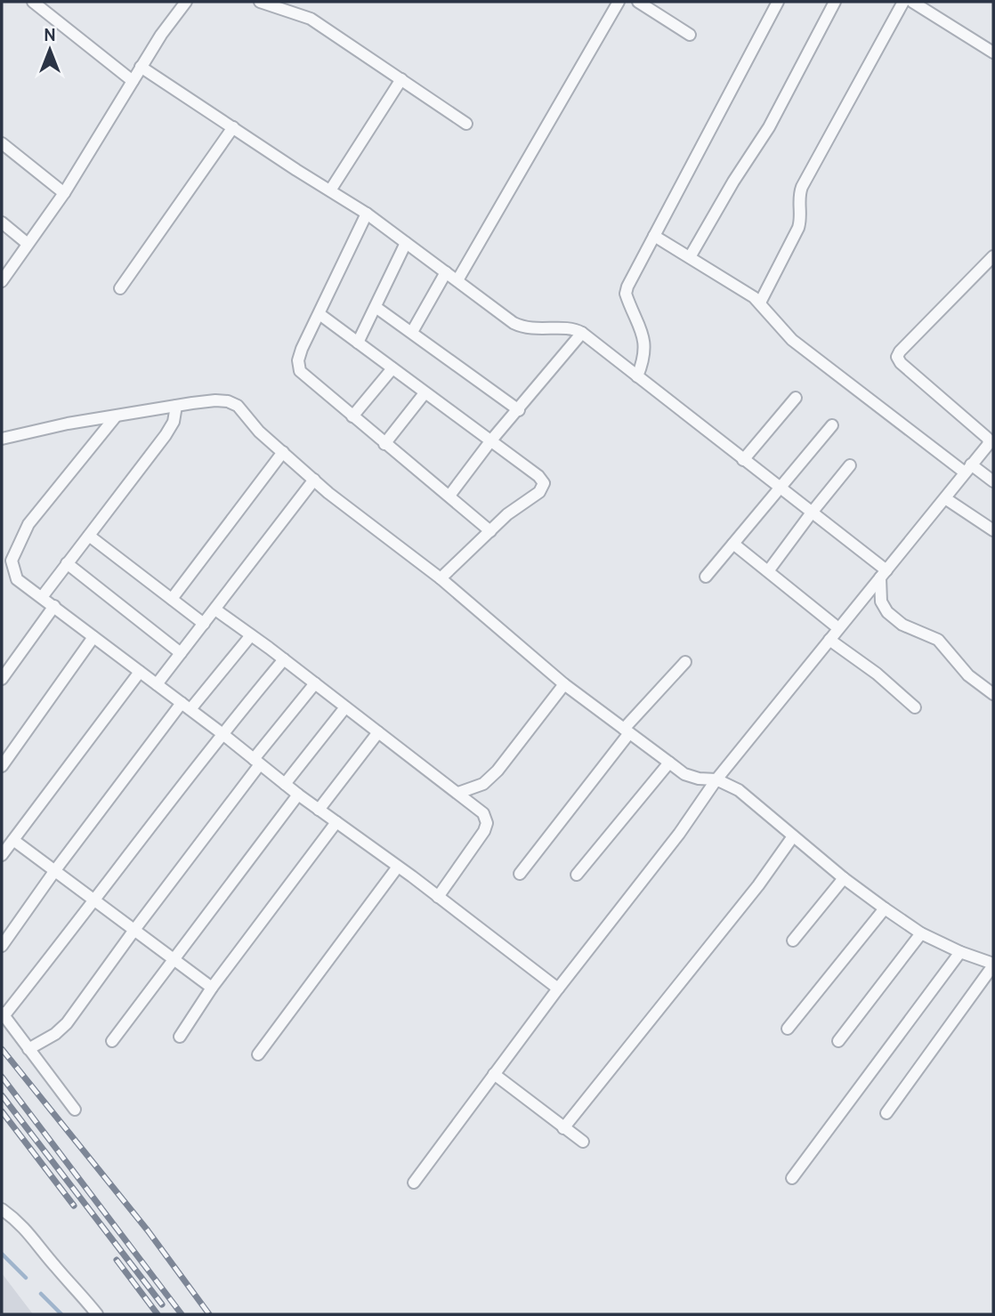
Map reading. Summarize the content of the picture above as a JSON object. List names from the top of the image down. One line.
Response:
{"north":"top"}
